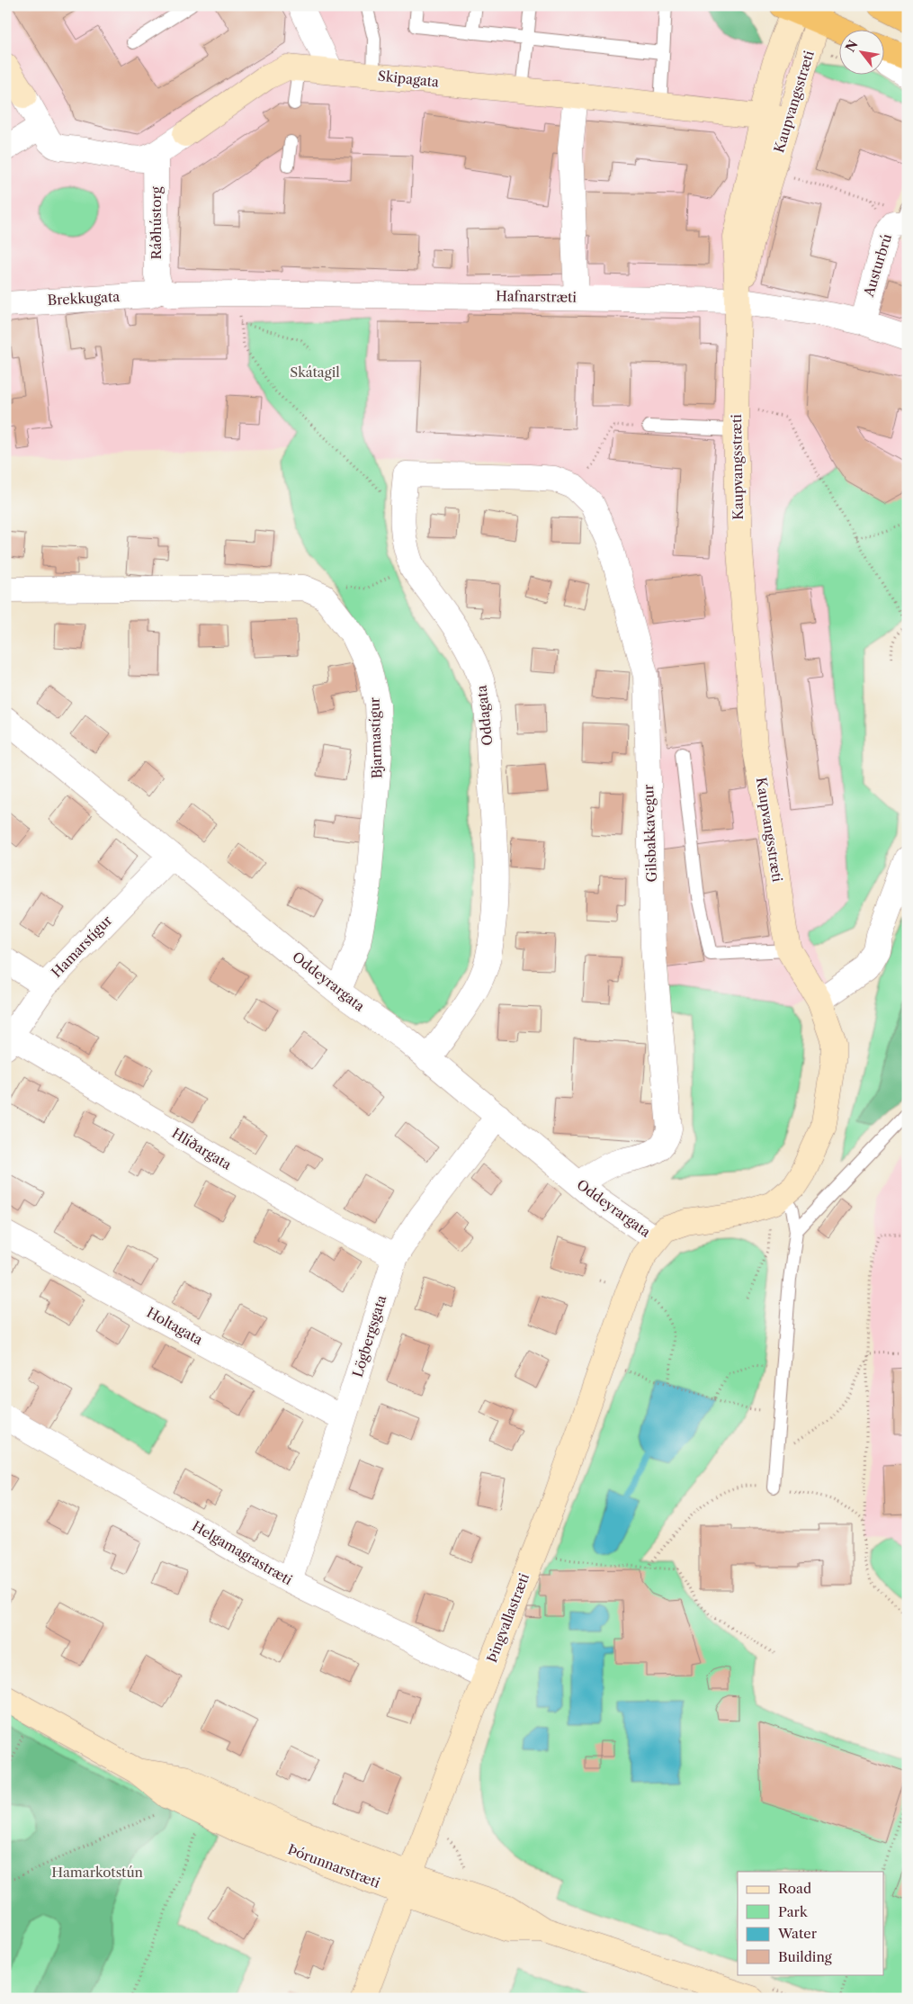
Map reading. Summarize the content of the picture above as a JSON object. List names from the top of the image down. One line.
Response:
{"streets":{"main road":["Skipagata","Kaupvangsstræti","Þingvallastræti","Þórunnarstræti"],"street":["Ráðhústorg","Austurbrú","Hafnarstræti","Brekkugata","Oddagata","Bjarmastígur","Gilsbakkavegur","Hamarstígur","Oddeyrargata","Hlíðargata","Holtagata","Lögbergsgata","Helgamagrastræti"]},"crossings":[["Skipagata","Kaupvangsstræti"],["Skipagata","Ráðhústorg"],["Kaupvangsstræti","Hafnarstræti"],["Ráðhústorg","Hafnarstræti"],["Ráðhústorg","Brekkugata"],["Austurbrú","Hafnarstræti"],["Hafnarstræti","Brekkugata"],["Oddagata","Gilsbakkavegur"],["Oddagata","Oddeyrargata"],["Bjarmastígur","Oddeyrargata"],["Gilsbakkavegur","Oddeyrargata"],["Hamarstígur","Oddeyrargata"],["Hamarstígur","Hlíðargata"],["Oddeyrargata","Lögbergsgata"],["Oddeyrargata","Þingvallastræti"],["Hlíðargata","Lögbergsgata"],["Holtagata","Lögbergsgata"],["Lögbergsgata","Helgamagrastræti"],["Helgamagrastræti","Þingvallastræti"],["Þingvallastræti","Þórunnarstræti"]],"parks":["Skátagil","Hamarkotstún"],"legend":["Road","Park","Water","Building"],"north":"top left"}
